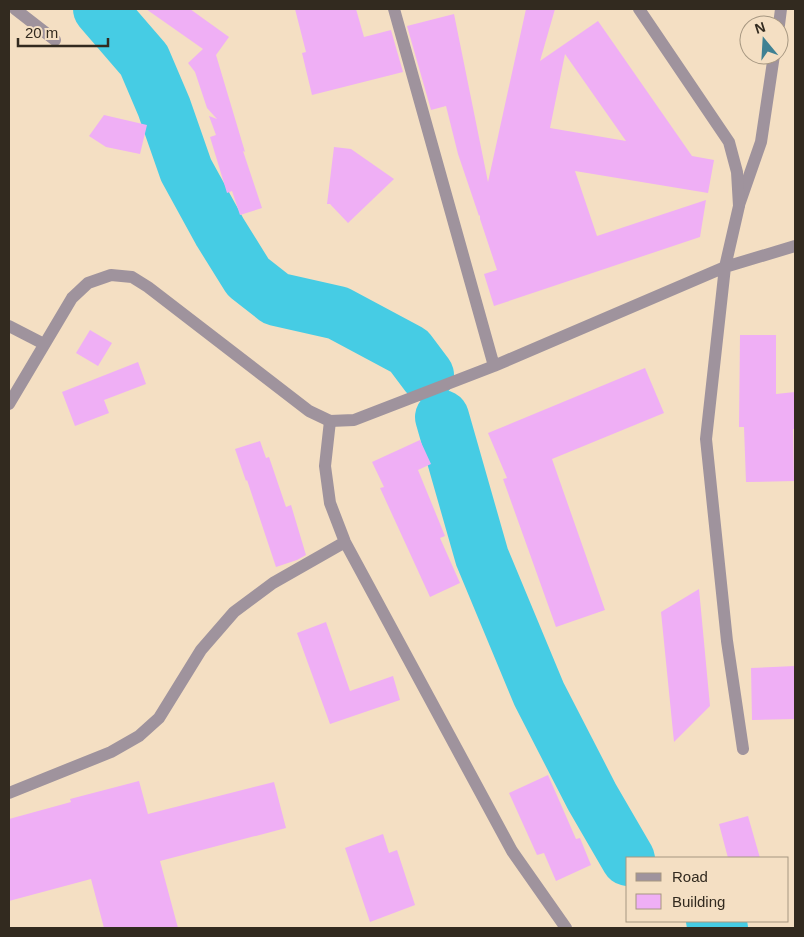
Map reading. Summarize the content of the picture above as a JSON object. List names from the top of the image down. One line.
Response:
{"legend":["Road","Building"],"scale_bar":"20 m","north":"top"}
